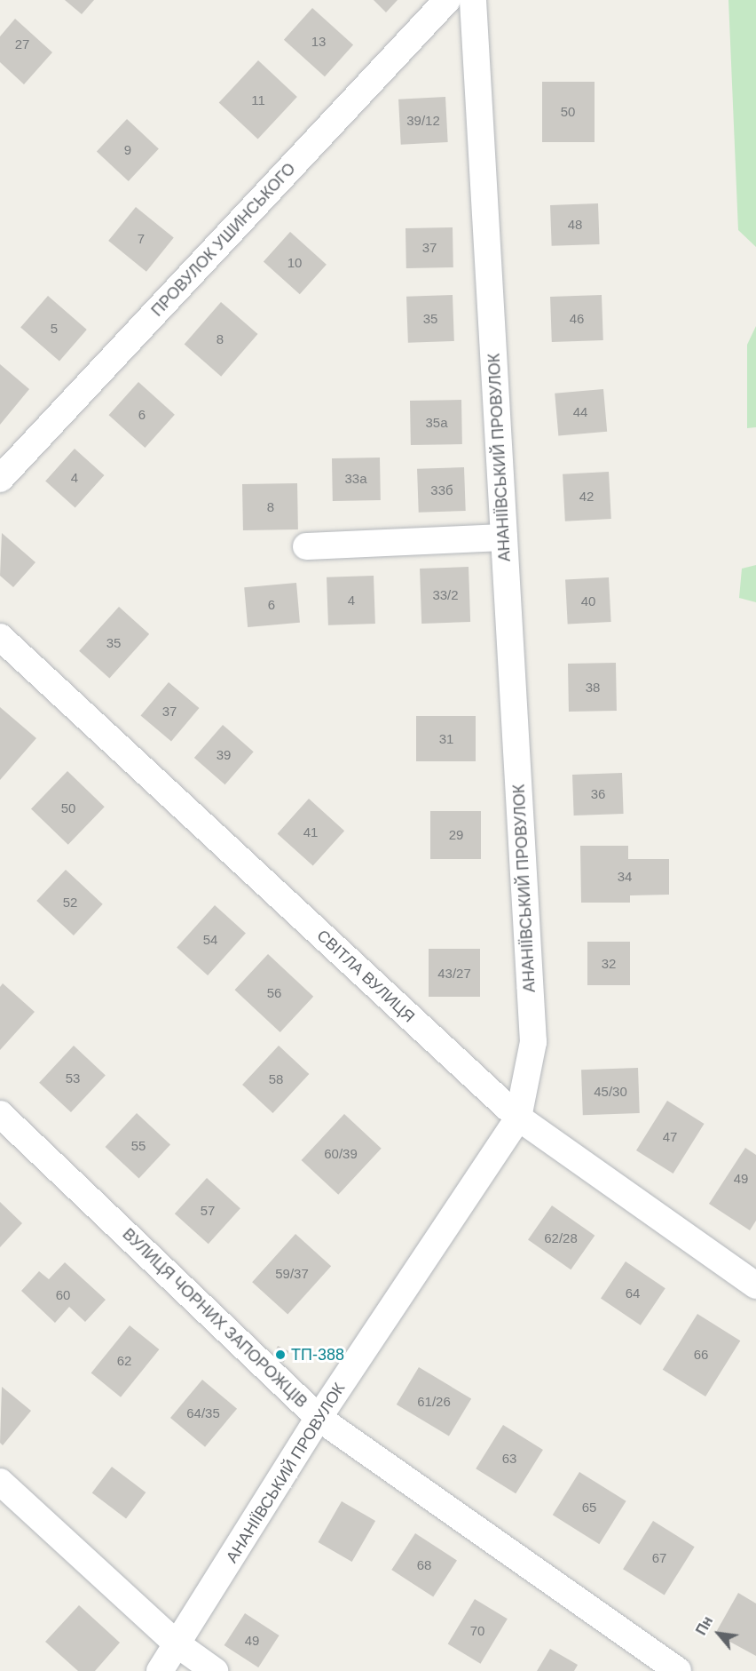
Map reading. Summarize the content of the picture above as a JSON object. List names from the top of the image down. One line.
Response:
{"streets":{"street":["ПРОВУЛОК УШИНСЬКОГО","АНАНІЇВСЬКИЙ ПРОВУЛОК","СВІТЛА ВУЛИЦЯ","ВУЛИЦЯ ЧОРНИХ ЗАПОРОЖЦІВ"]},"crossings":[["АНАНІЇВСЬКИЙ ПРОВУЛОК","СВІТЛА ВУЛИЦЯ"],["АНАНІЇВСЬКИЙ ПРОВУЛОК","ВУЛИЦЯ ЧОРНИХ ЗАПОРОЖЦІВ"]],"places":["ТП-388"],"house_numbers":["13","27","11","50","39/12","9","48","7","37","10","35","46","5","8","44","6","35а","4","33а","33б","42","8","33/2","4","40","6","35","38","37","31","39","36","50","41","29","34","52","54","32","43/27","56","53","58","45/30","47","55","60/39","49","57","62/28","59/37","64","60","66","62","61/26","64/35","63","65","67","68","70","49"],"north":"top left"}
